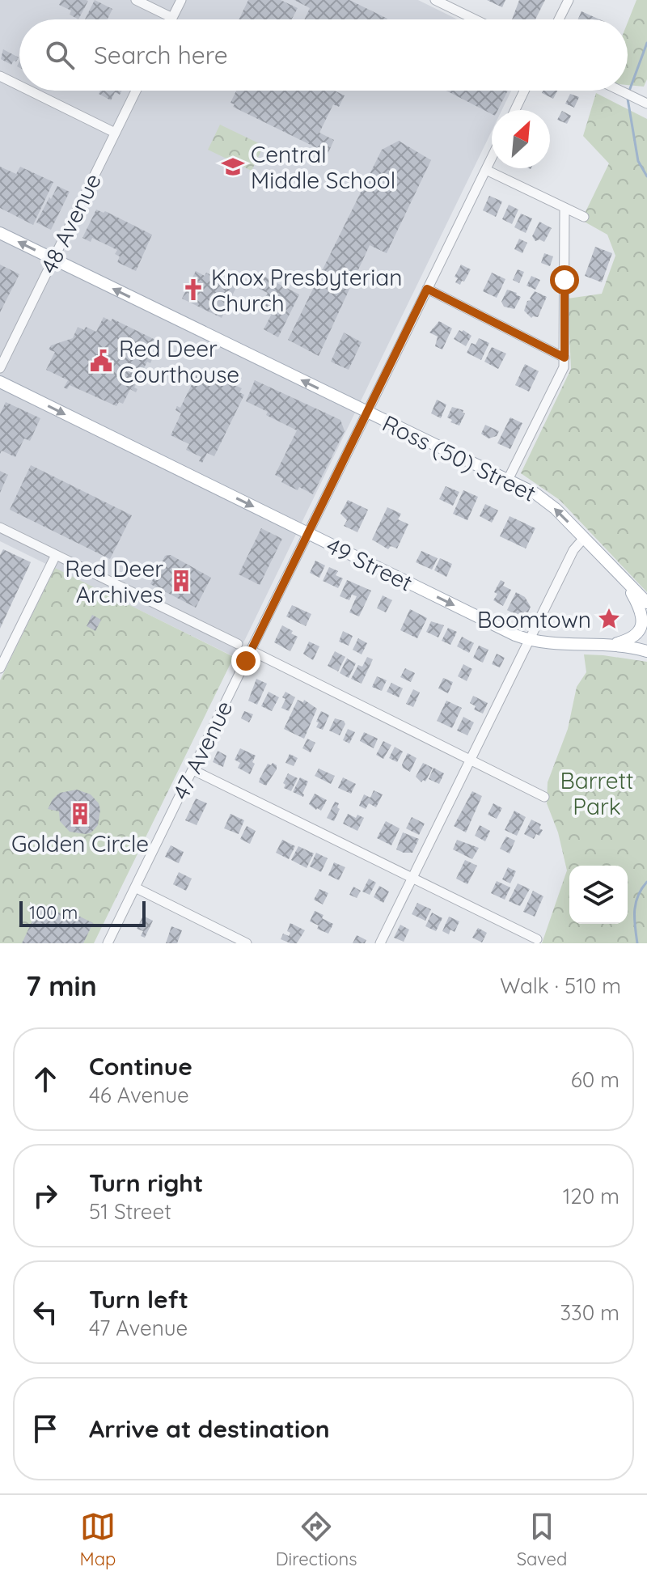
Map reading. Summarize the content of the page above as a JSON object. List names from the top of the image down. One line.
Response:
{"streets":{"main road":["Ross (50) Street","49 Street"],"street":["48 Avenue","47 Avenue"]},"crossings":[["48 Avenue","Ross (50) Street"],["Ross (50) Street","47 Avenue"],["49 Street","47 Avenue"]],"one_way":["Ross (50) Street","49 Street"],"parks":["Barrett Park"],"places":{"school or university":["Central Middle School"],"church":["Knox Presbyterian Church"],"public building":["Red Deer Courthouse"],"building":["Red Deer Archives","Golden Circle"],"place":["Boomtown"]},"scale_bar":"100 m","north":"top right","page":{"search":"Search here","scale":"100 m","heading":["7 min","Walk · 510 m"],"list":[["Continue","46 Avenue","60 m"],["Turn right","51 Street","120 m"],["Turn left","47 Avenue","330 m"],"Arrive at destination"],"nav":["Map","Directions","Saved"]}}
